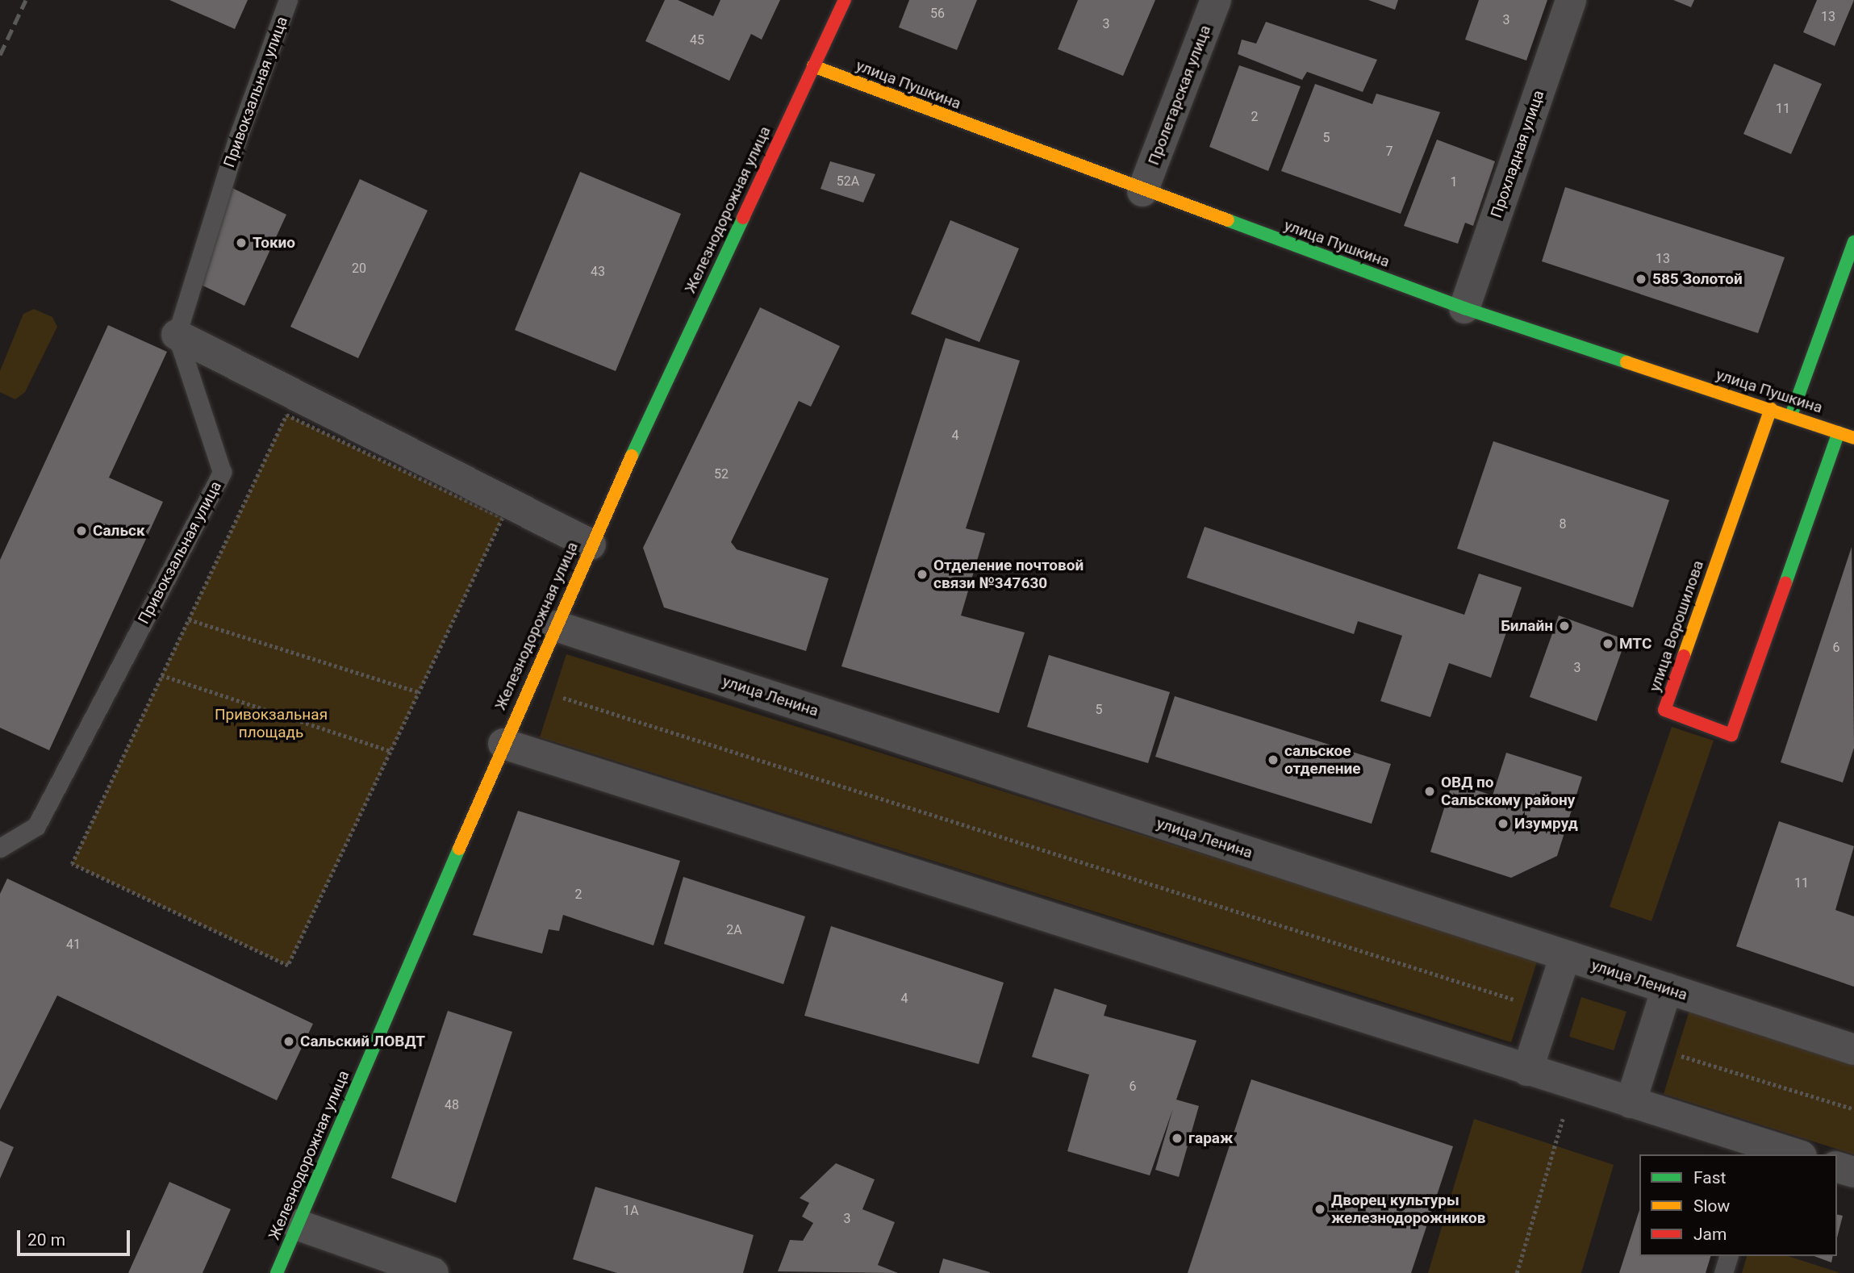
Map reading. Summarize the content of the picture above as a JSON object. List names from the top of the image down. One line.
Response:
{"streets":{"main road":["улица Пушкина","Железнодорожная улица","улица Ворошилова"],"street":["Пролетарская улица","Прохладная улица","улица Ленина"],"lane":["Привокзальная улица"]},"crossings":[["улица Пушкина","Пролетарская улица"],["улица Пушкина","Прохладная улица"],["улица Пушкина","Железнодорожная улица"],["улица Пушкина","улица Ворошилова"],["Железнодорожная улица","улица Ленина"]],"parks":["Привокзальная площадь"],"places":["Токио","585 Золотой","Сальск","Отделение почтовой связи №347630","Билайн","МТС","сальское отделение","ОВД по Сальскому району","Изумруд","Сальский ЛОВДТ","гараж","Дворец культуры железнодорожников"],"house_numbers":["56","13","3","3","45","11","2","5","7","52А","1","13","20","43","4","52","8","6","3","5","11","2","2А","41","4","6","48","1А","3"],"legend":["Fast","Slow","Jam"],"scale_bar":"20 m"}
